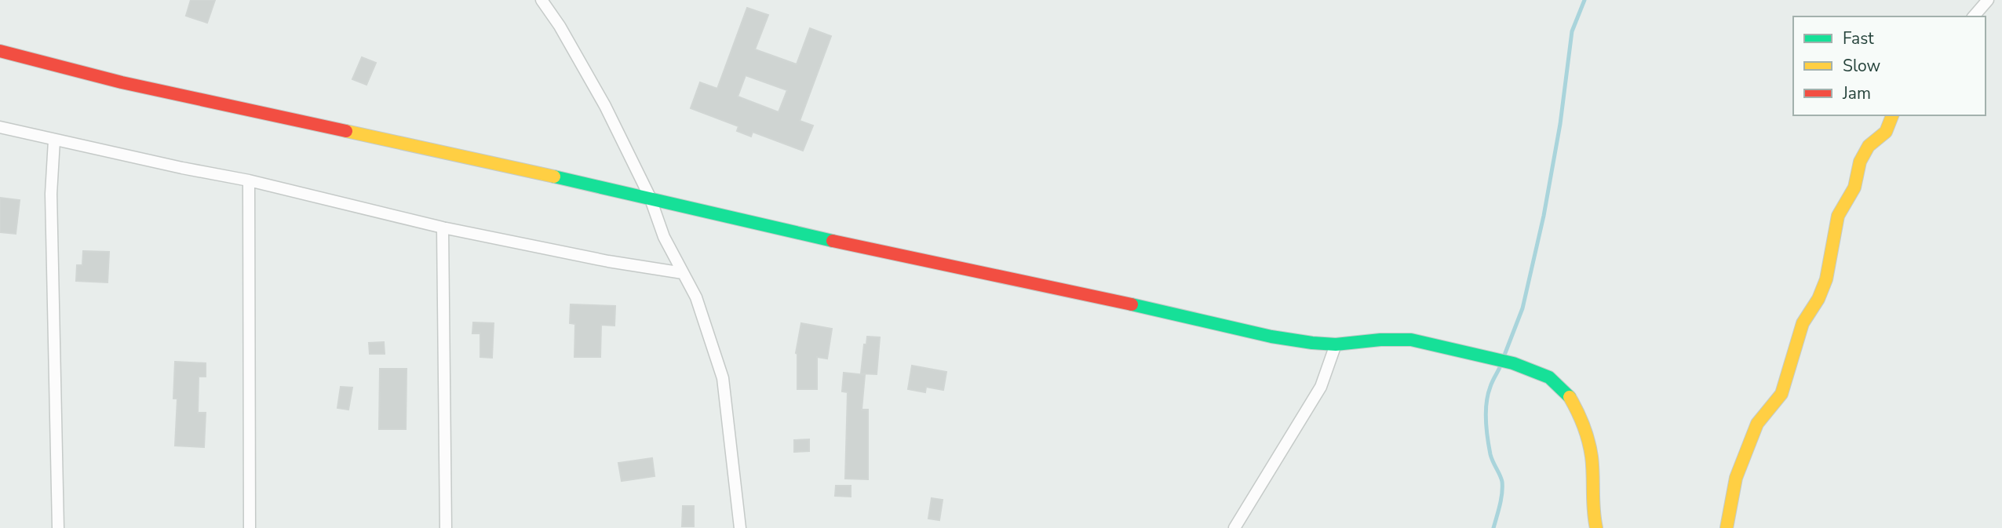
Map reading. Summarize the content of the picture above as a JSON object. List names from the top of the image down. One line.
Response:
{"legend":["Fast","Slow","Jam"]}
